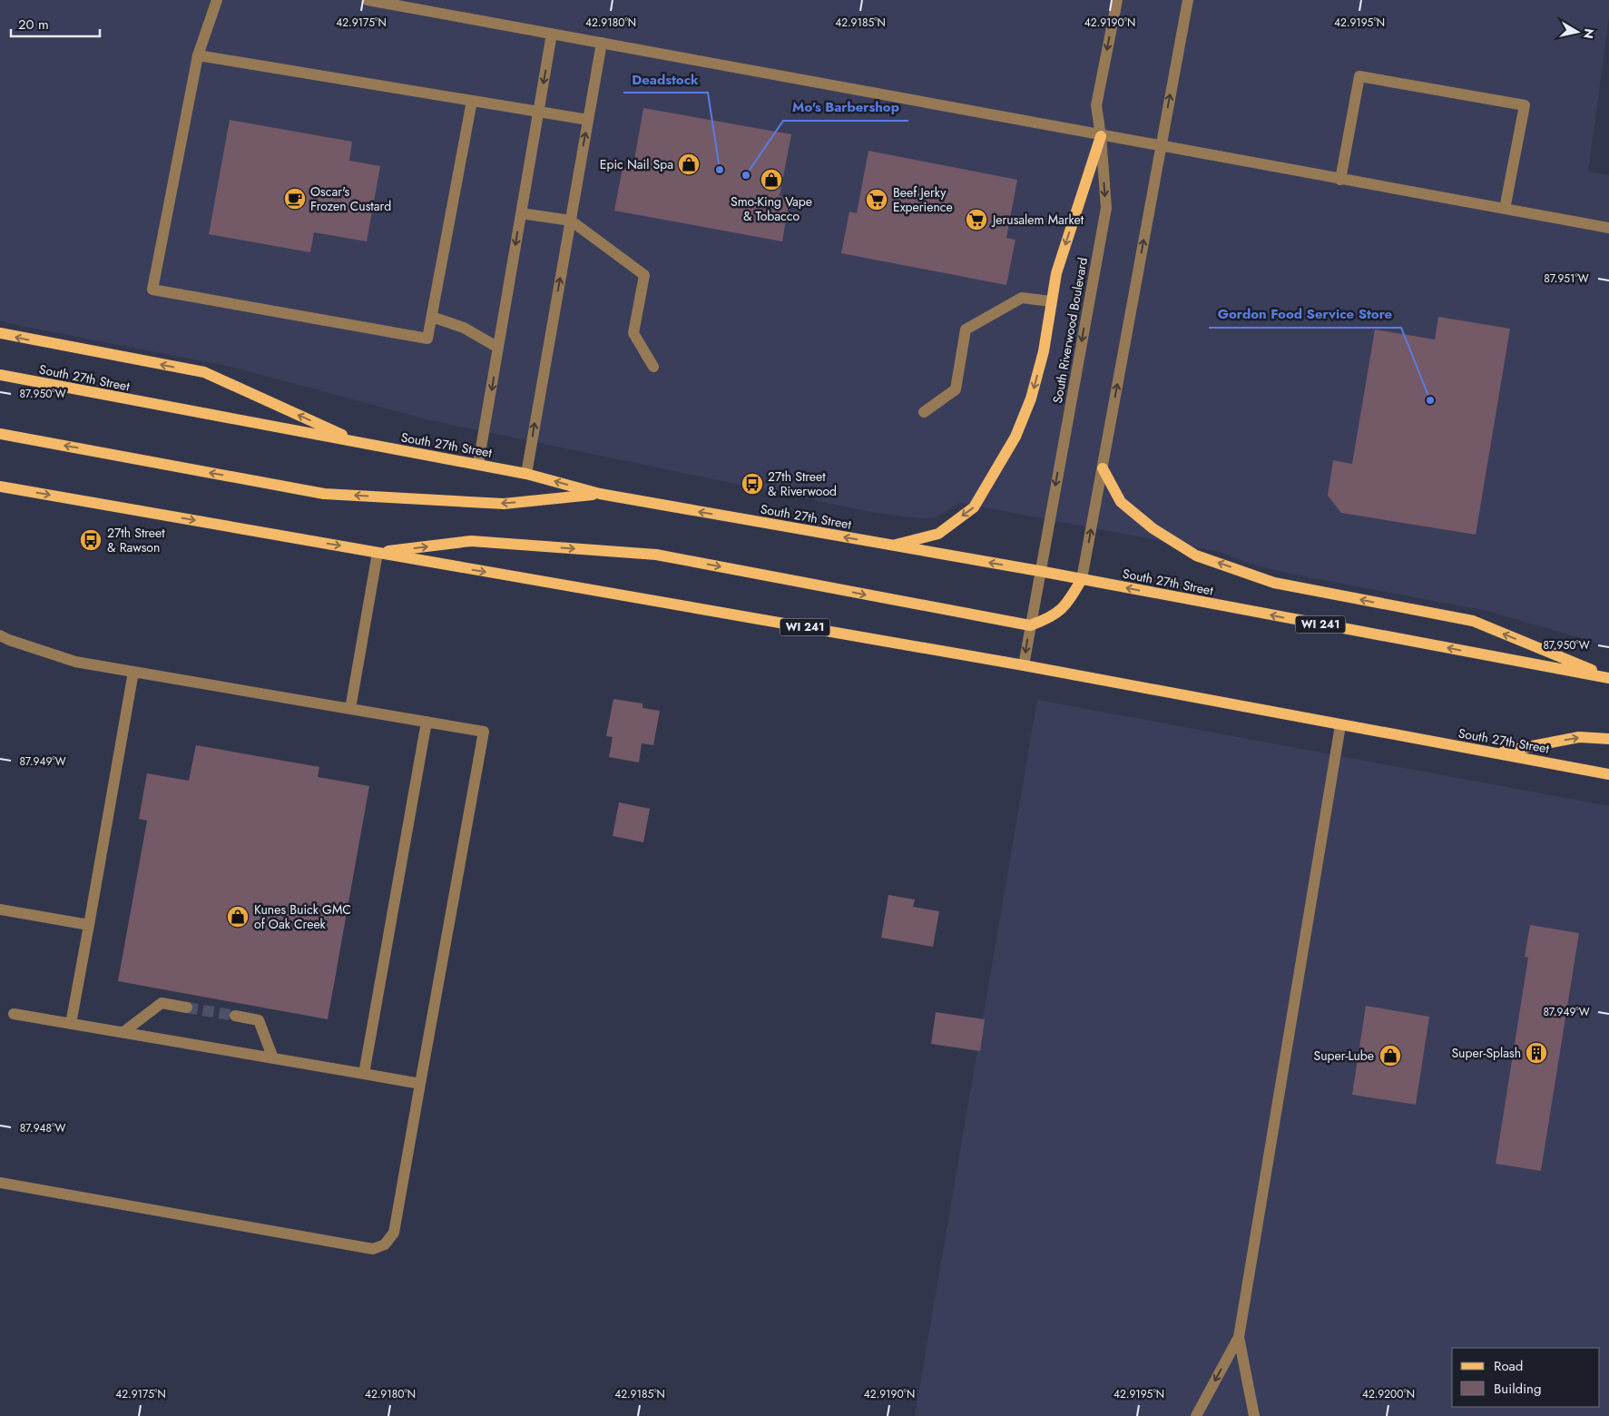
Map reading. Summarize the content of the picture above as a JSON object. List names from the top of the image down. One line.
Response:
{"streets":{"main road":["South 27th Street","WI 241"],"street":["South Riverwood Boulevard"]},"crossings":[["South Riverwood Boulevard","South 27th Street"]],"places":{"shop":["Epic Nail Spa","Smo-King Vape & Tobacco","Kunes Buick GMC of Oak Creek","Super-Lube"],"other":["Deadstock","Mo's Barbershop","Gordon Food Service Store"],"cafe":["Oscar's Frozen Custard"],"supermarket":["Beef Jerky Experience","Jerusalem Market"],"bus stop":["27th Street & Riverwood","27th Street & Rawson"],"building":["Super-Splash"]},"legend":["Road","Building"],"scale_bar":"20 m","north":"right","coordinates":["42.9175°N","42.9180°N","42.9185°N","42.9190°N","42.9195°N","87.951°W","87.950°W","87.949°W","87.948°W","42.9200°N"]}
